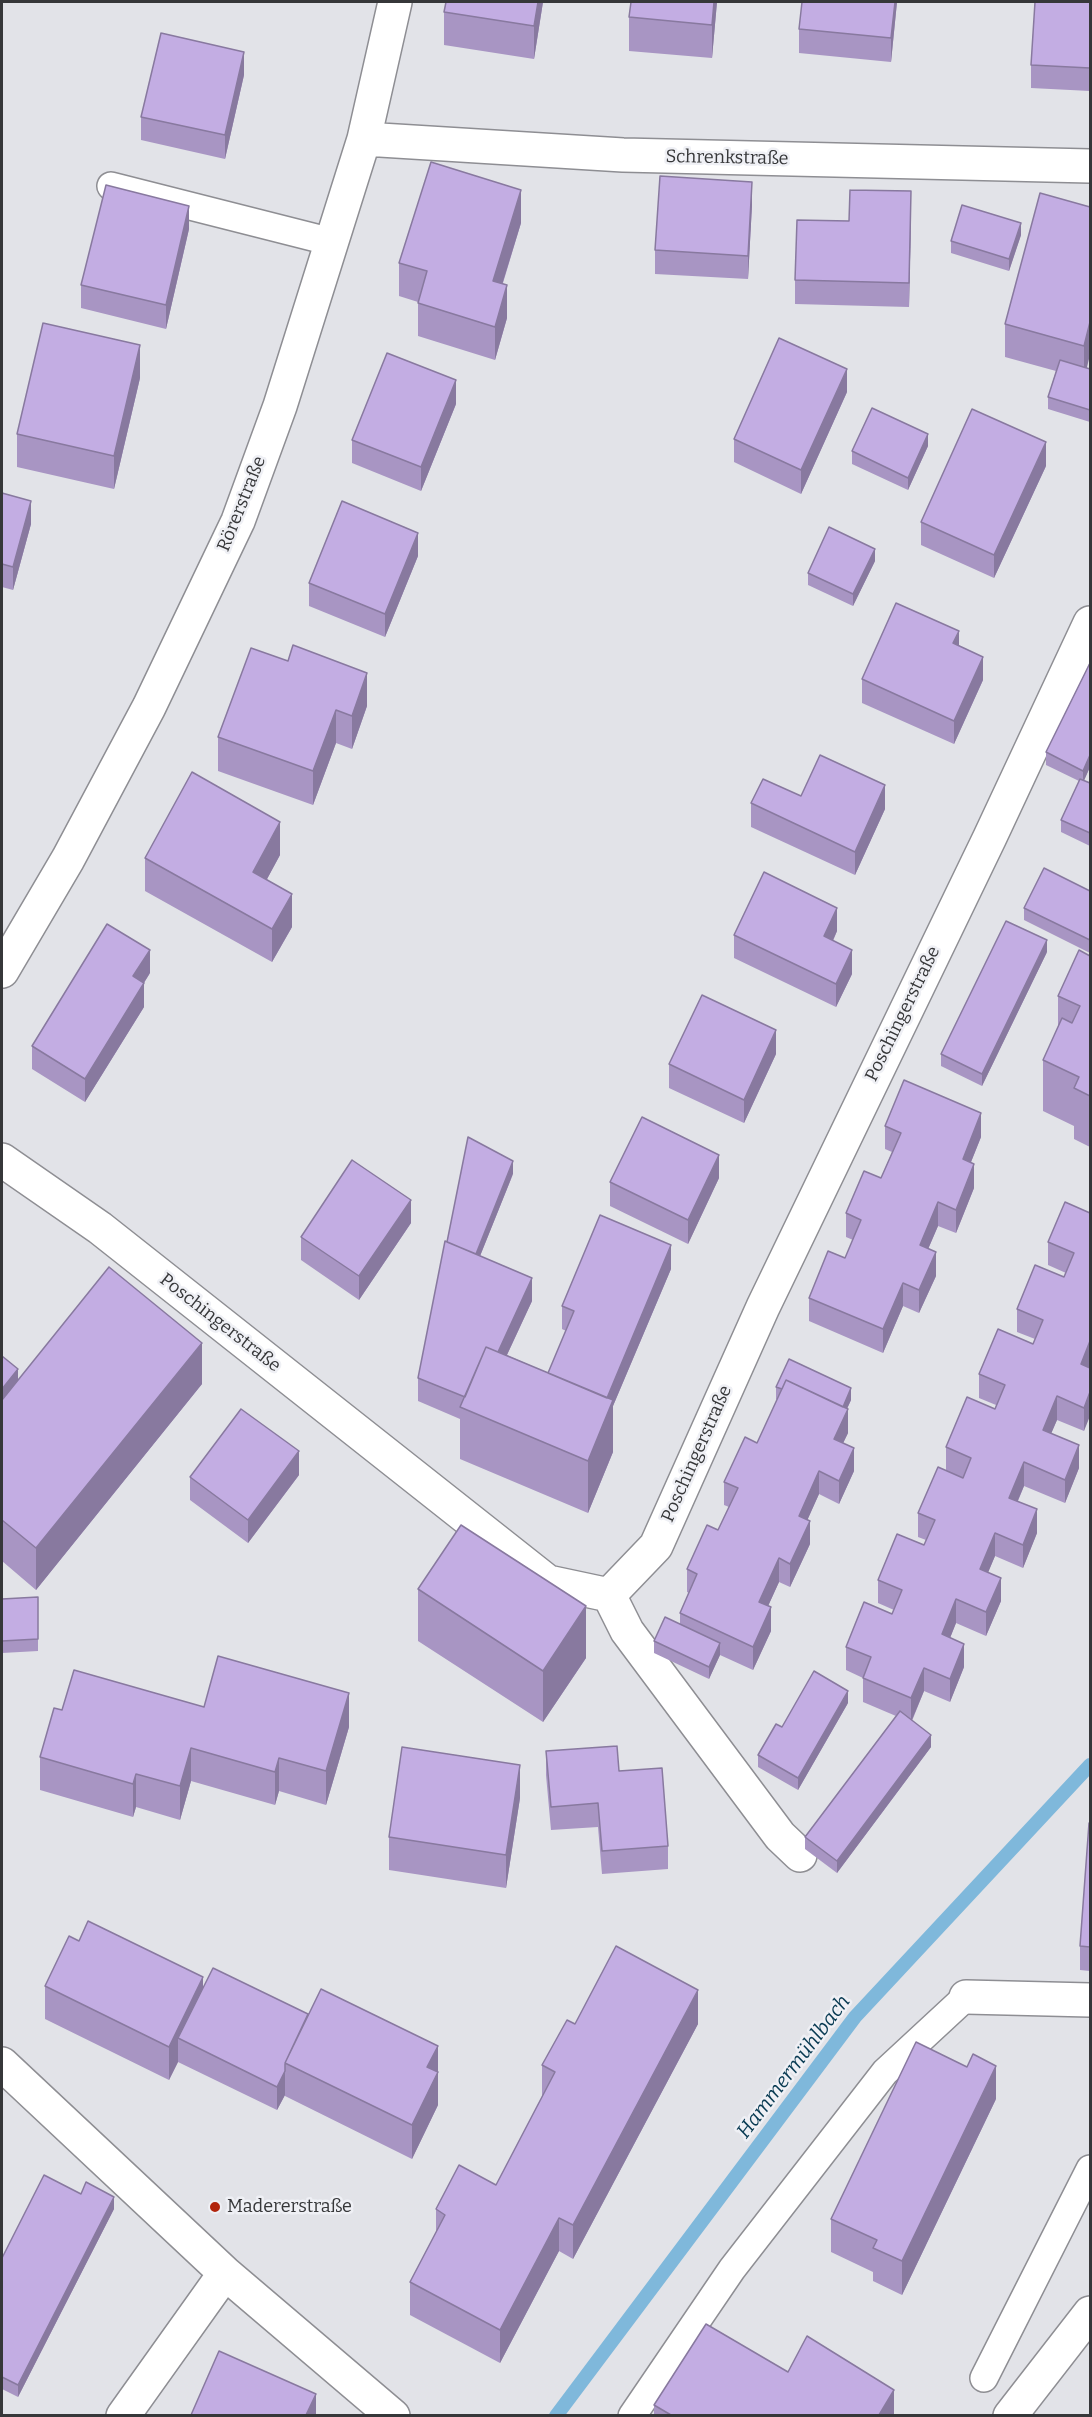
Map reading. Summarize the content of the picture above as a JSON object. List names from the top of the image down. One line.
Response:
{"streets":{"street":["Schrenkstraße","Rörerstraße","Poschingerstraße"]},"crossings":[["Schrenkstraße","Rörerstraße"]],"water":["Hammermühlbach"],"places":["Madererstraße"]}
